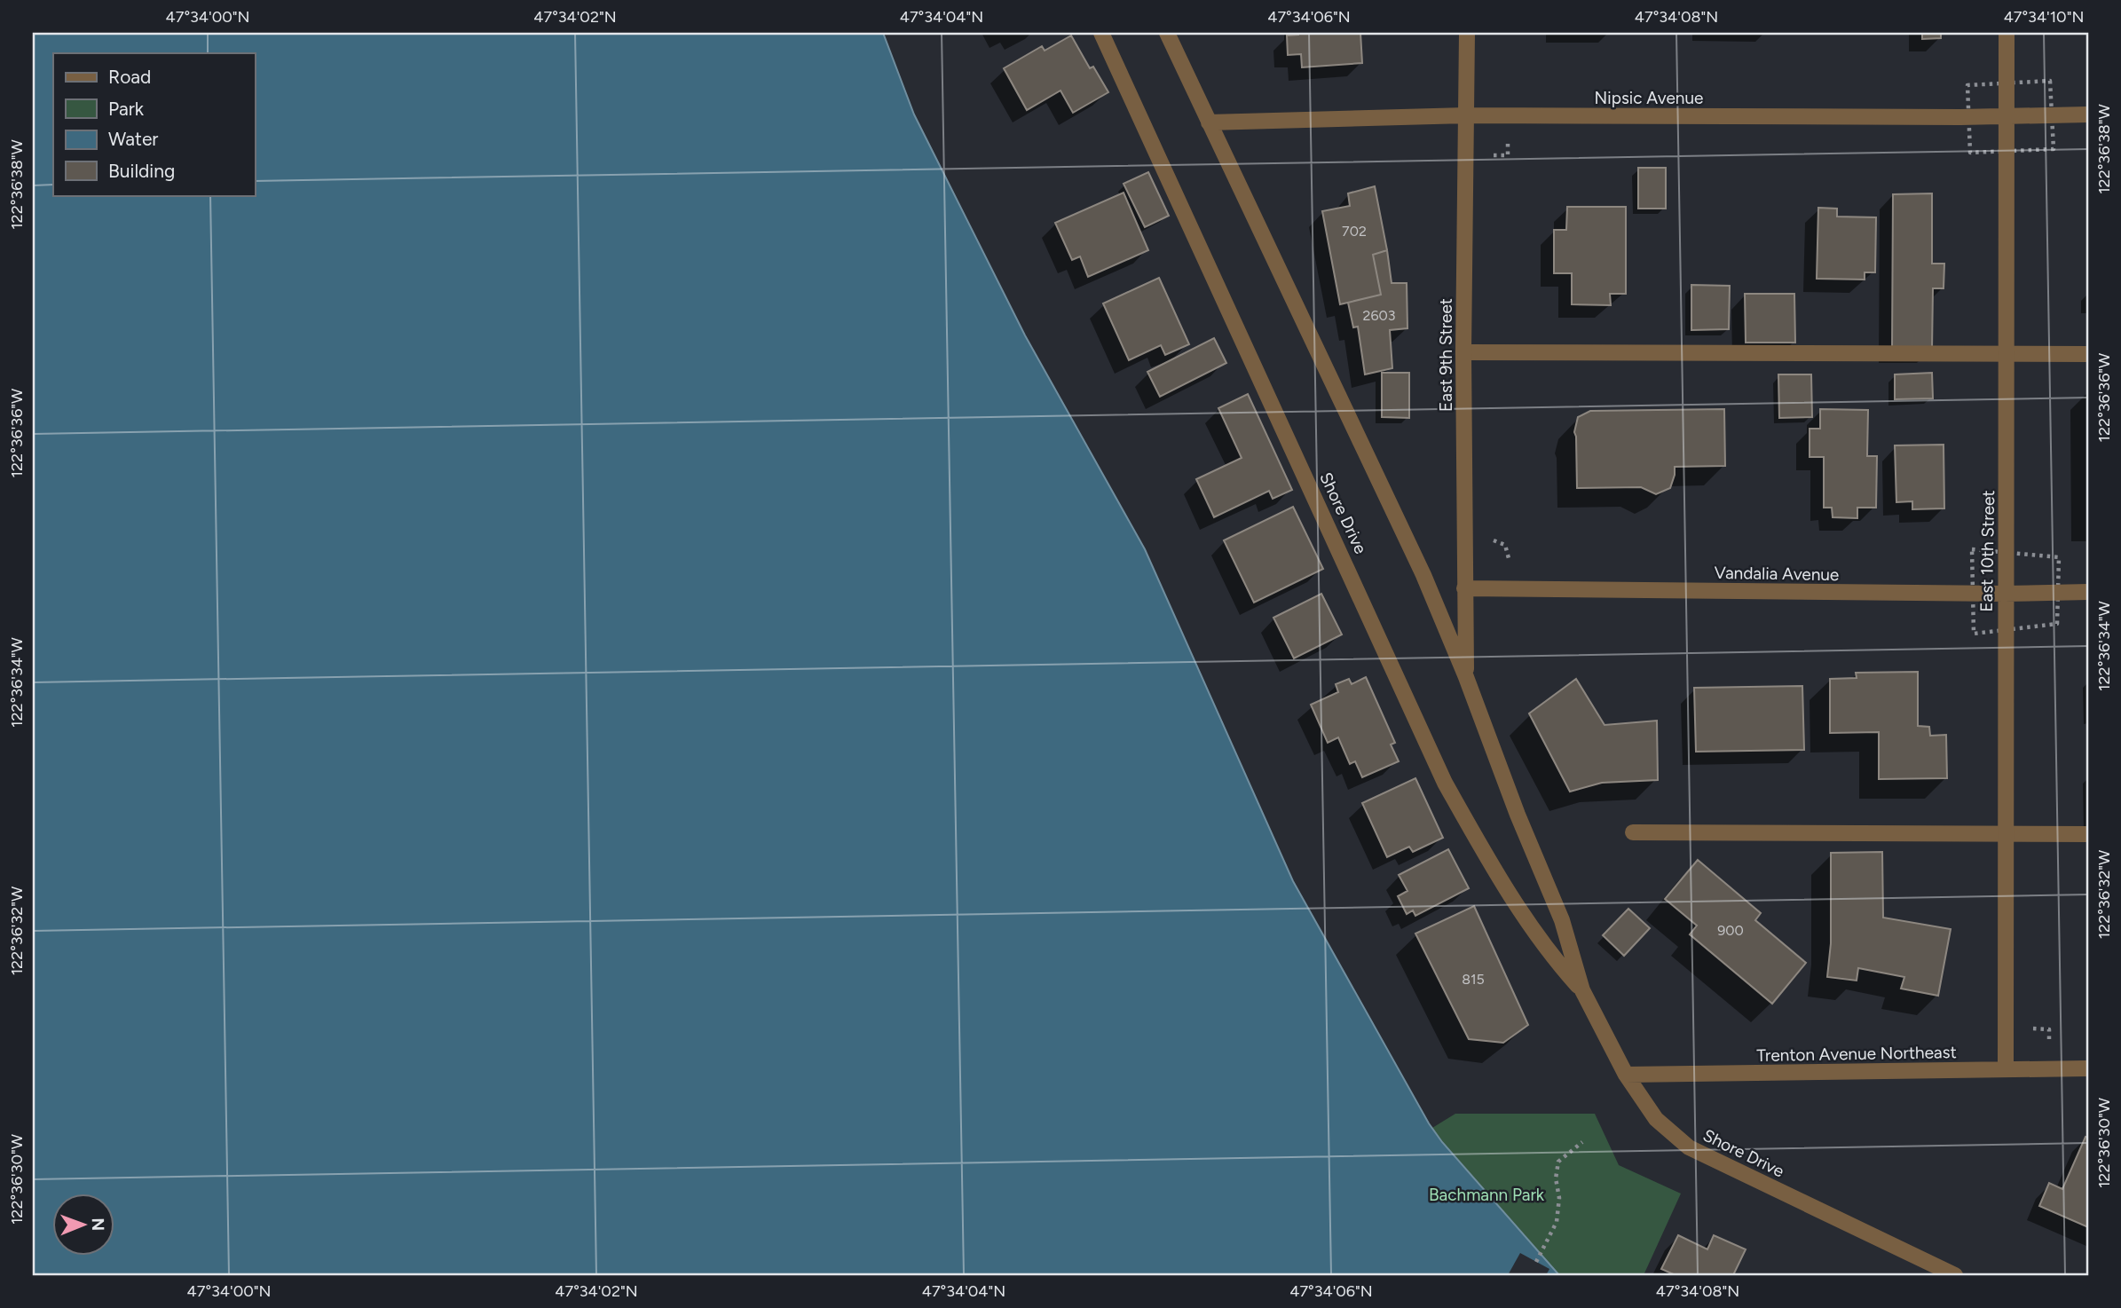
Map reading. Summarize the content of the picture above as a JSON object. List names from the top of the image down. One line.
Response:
{"streets":{"street":["Nipsic Avenue","East 9th Street","Shore Drive","East 10th Street","Vandalia Avenue","Trenton Avenue Northeast"]},"crossings":[["Nipsic Avenue","East 9th Street"],["Nipsic Avenue","Shore Drive"],["Nipsic Avenue","East 10th Street"],["East 9th Street","Shore Drive"],["East 9th Street","Vandalia Avenue"],["Shore Drive","Trenton Avenue Northeast"],["East 10th Street","Vandalia Avenue"],["East 10th Street","Trenton Avenue Northeast"]],"parks":["Bachmann Park"],"house_numbers":["702","2603","900","815"],"legend":["Road","Park","Water","Building"],"north":"right","coordinates":["47°34'00\"N","47°34'02\"N","47°34'04\"N","47°34'06\"N","47°34'08\"N","47°34'10\"N","122°36'38\"W","122°36'36\"W","122°36'34\"W","122°36'32\"W","122°36'30\"W"]}
